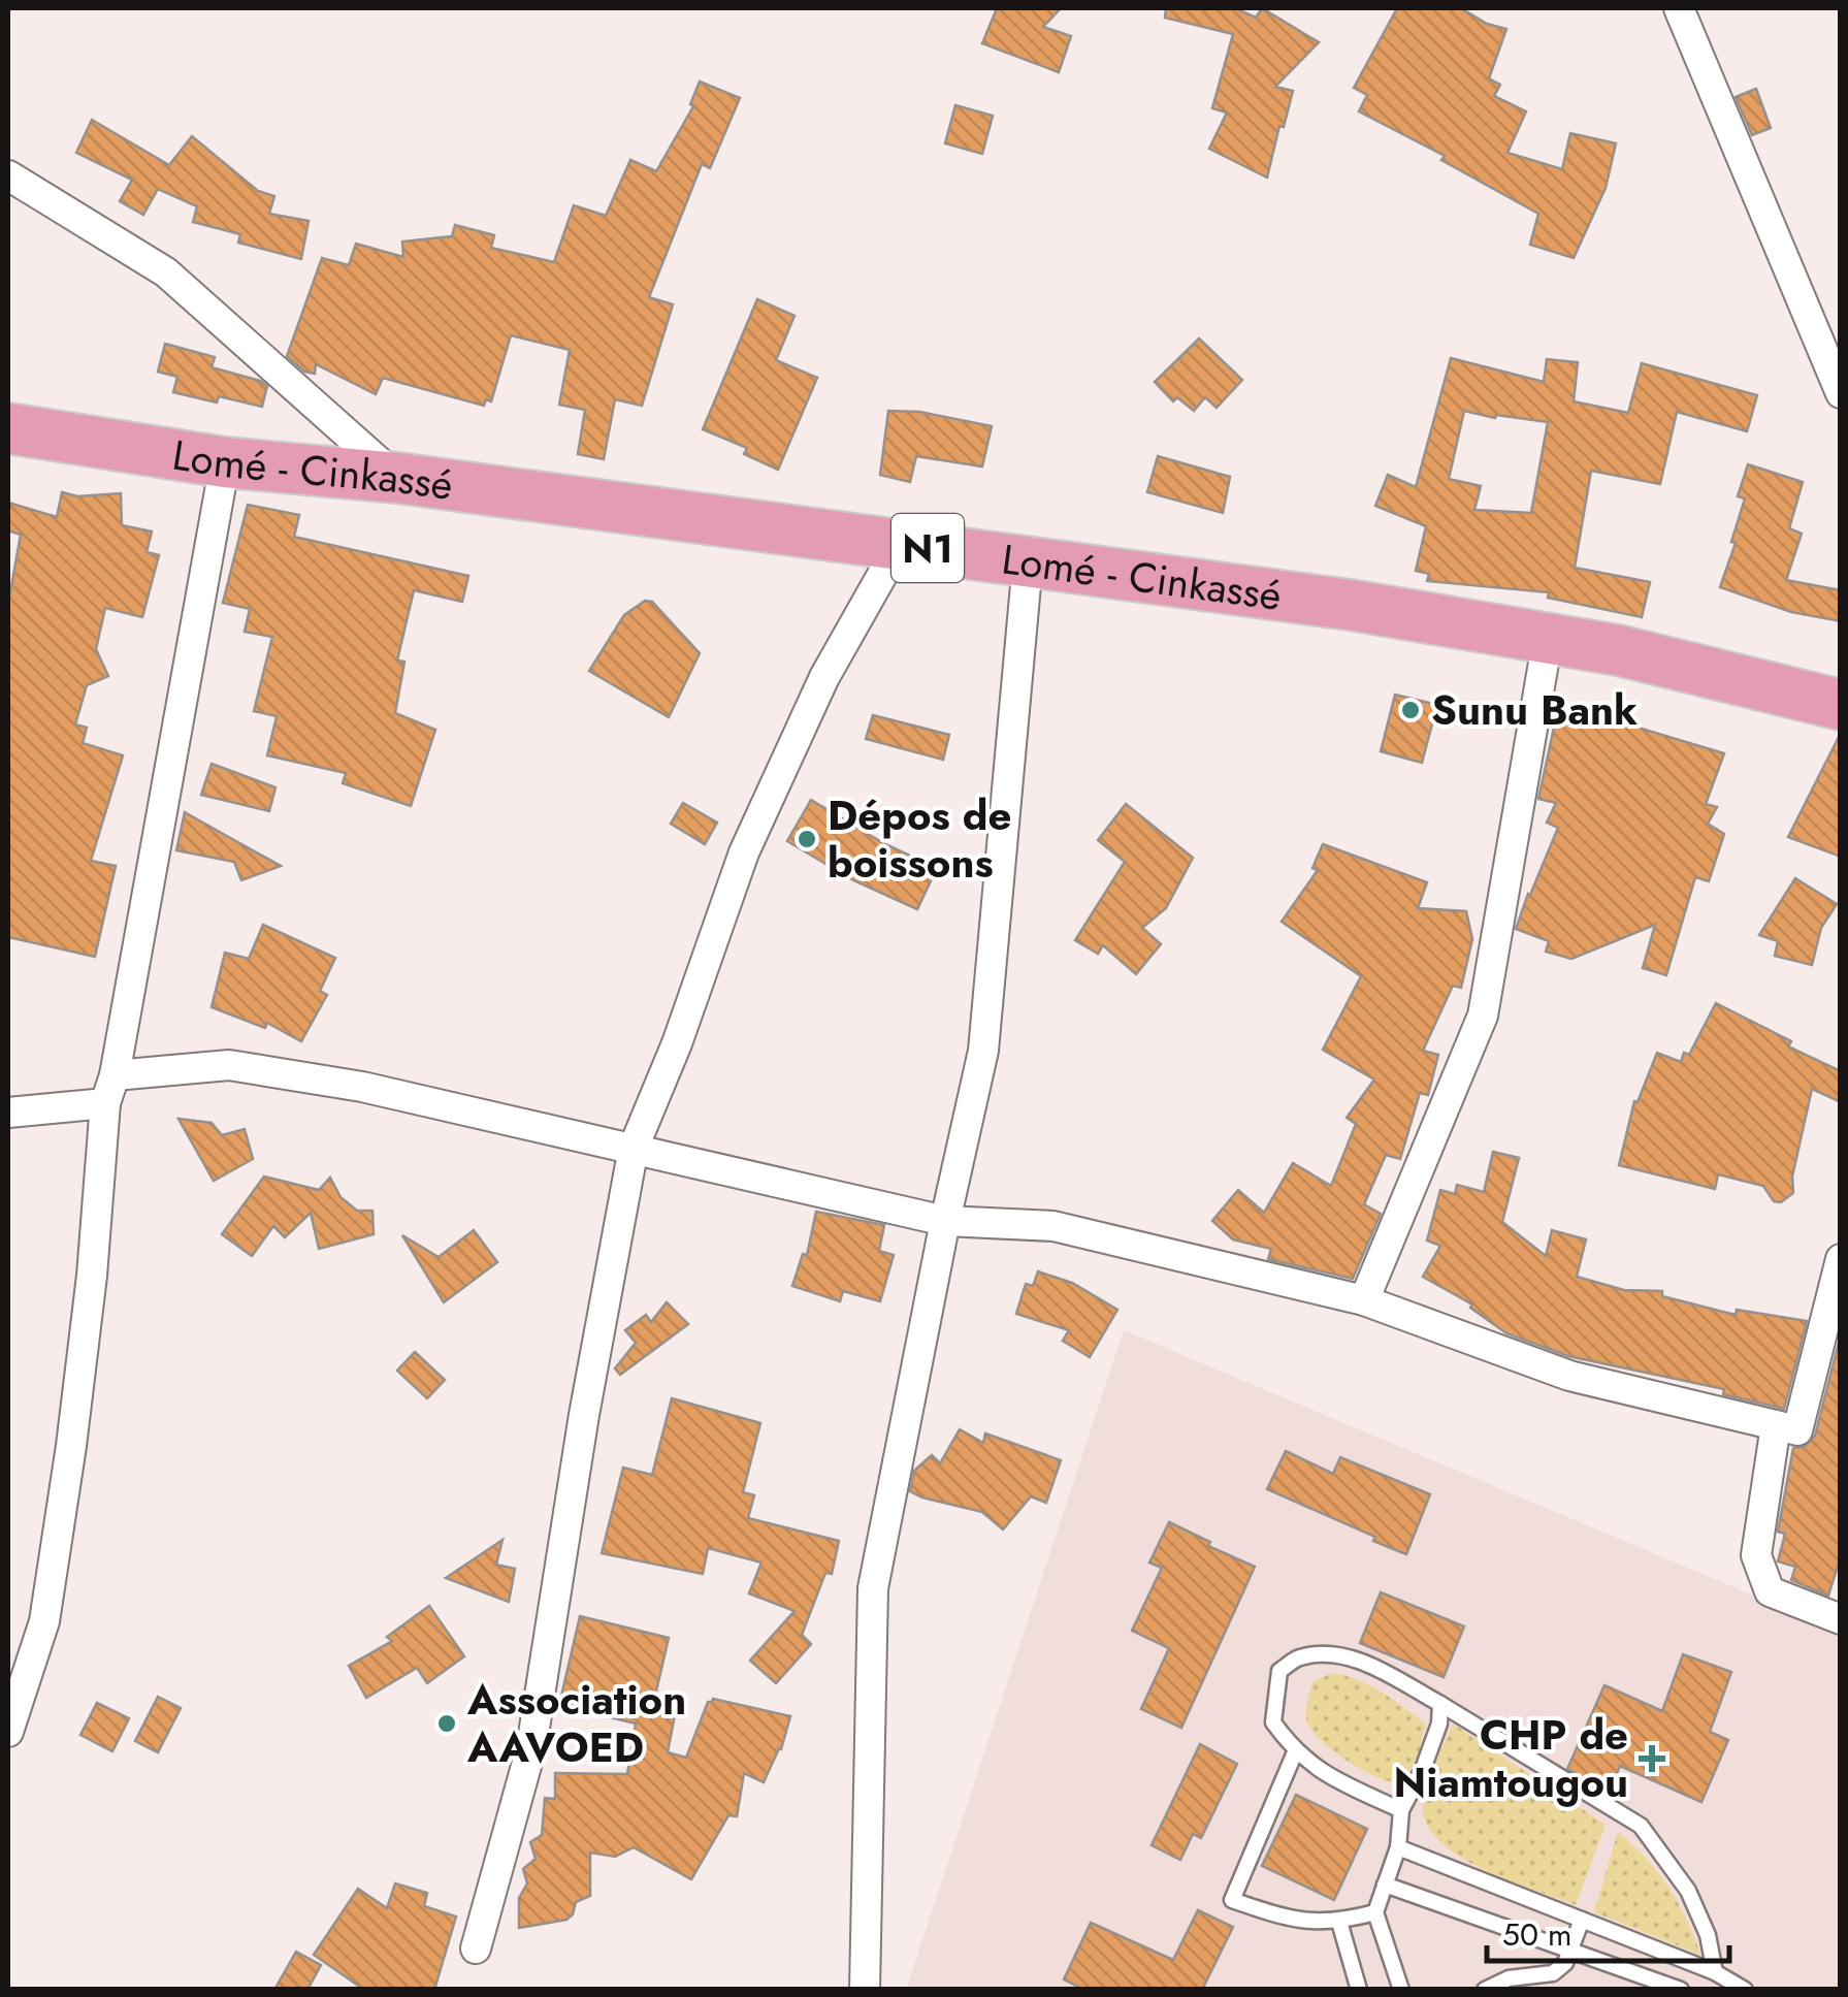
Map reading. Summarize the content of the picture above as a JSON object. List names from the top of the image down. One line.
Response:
{"streets":{"highway":["Lomé - Cinkassé","N1"]},"places":{"other":["Sunu Bank","Dépos de boissons","Association AAVOED"],"health":["CHP de Niamtougou"]},"scale_bar":"50 m"}
